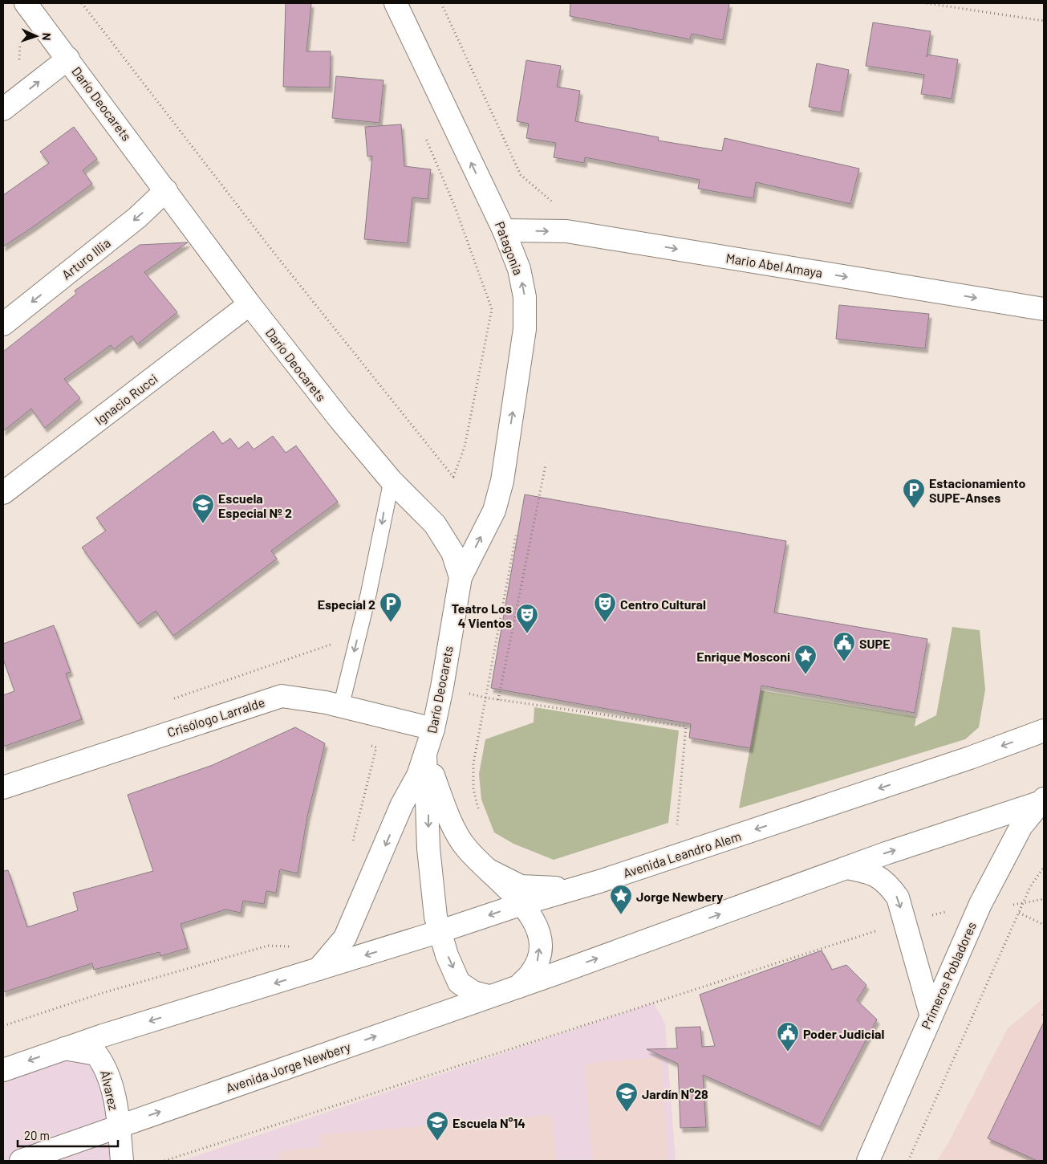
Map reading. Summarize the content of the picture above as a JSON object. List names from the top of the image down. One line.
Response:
{"streets":{"main road":["Darío Deocarets","Patagonia","Arturo Illia","Mario Abel Amaya","Ignacio Rucci","Crisólogo Larralde","Avenida Leandro Alem","Primeros Pobladores","Avenida Jorge Newbery","Álvarez"]},"crossings":[["Darío Deocarets","Patagonia"],["Darío Deocarets","Arturo Illia"],["Darío Deocarets","Ignacio Rucci"],["Darío Deocarets","Crisólogo Larralde"],["Darío Deocarets","Avenida Leandro Alem"],["Patagonia","Mario Abel Amaya"],["Avenida Leandro Alem","Avenida Jorge Newbery"],["Avenida Jorge Newbery","Álvarez"]],"one_way":["Patagonia","Arturo Illia","Mario Abel Amaya"],"places":{"parking":["Estacionamiento SUPE-Anses","Especial 2"],"school or university":["Escuela Especial Nº 2","Jardín N°28","Escuela N°14"],"theatre":["Centro Cultural","Teatro Los 4 Vientos"],"public building":["SUPE","Poder Judicial"],"place":["Enrique Mosconi","Jorge Newbery"]},"scale_bar":"20 m","north":"right"}
